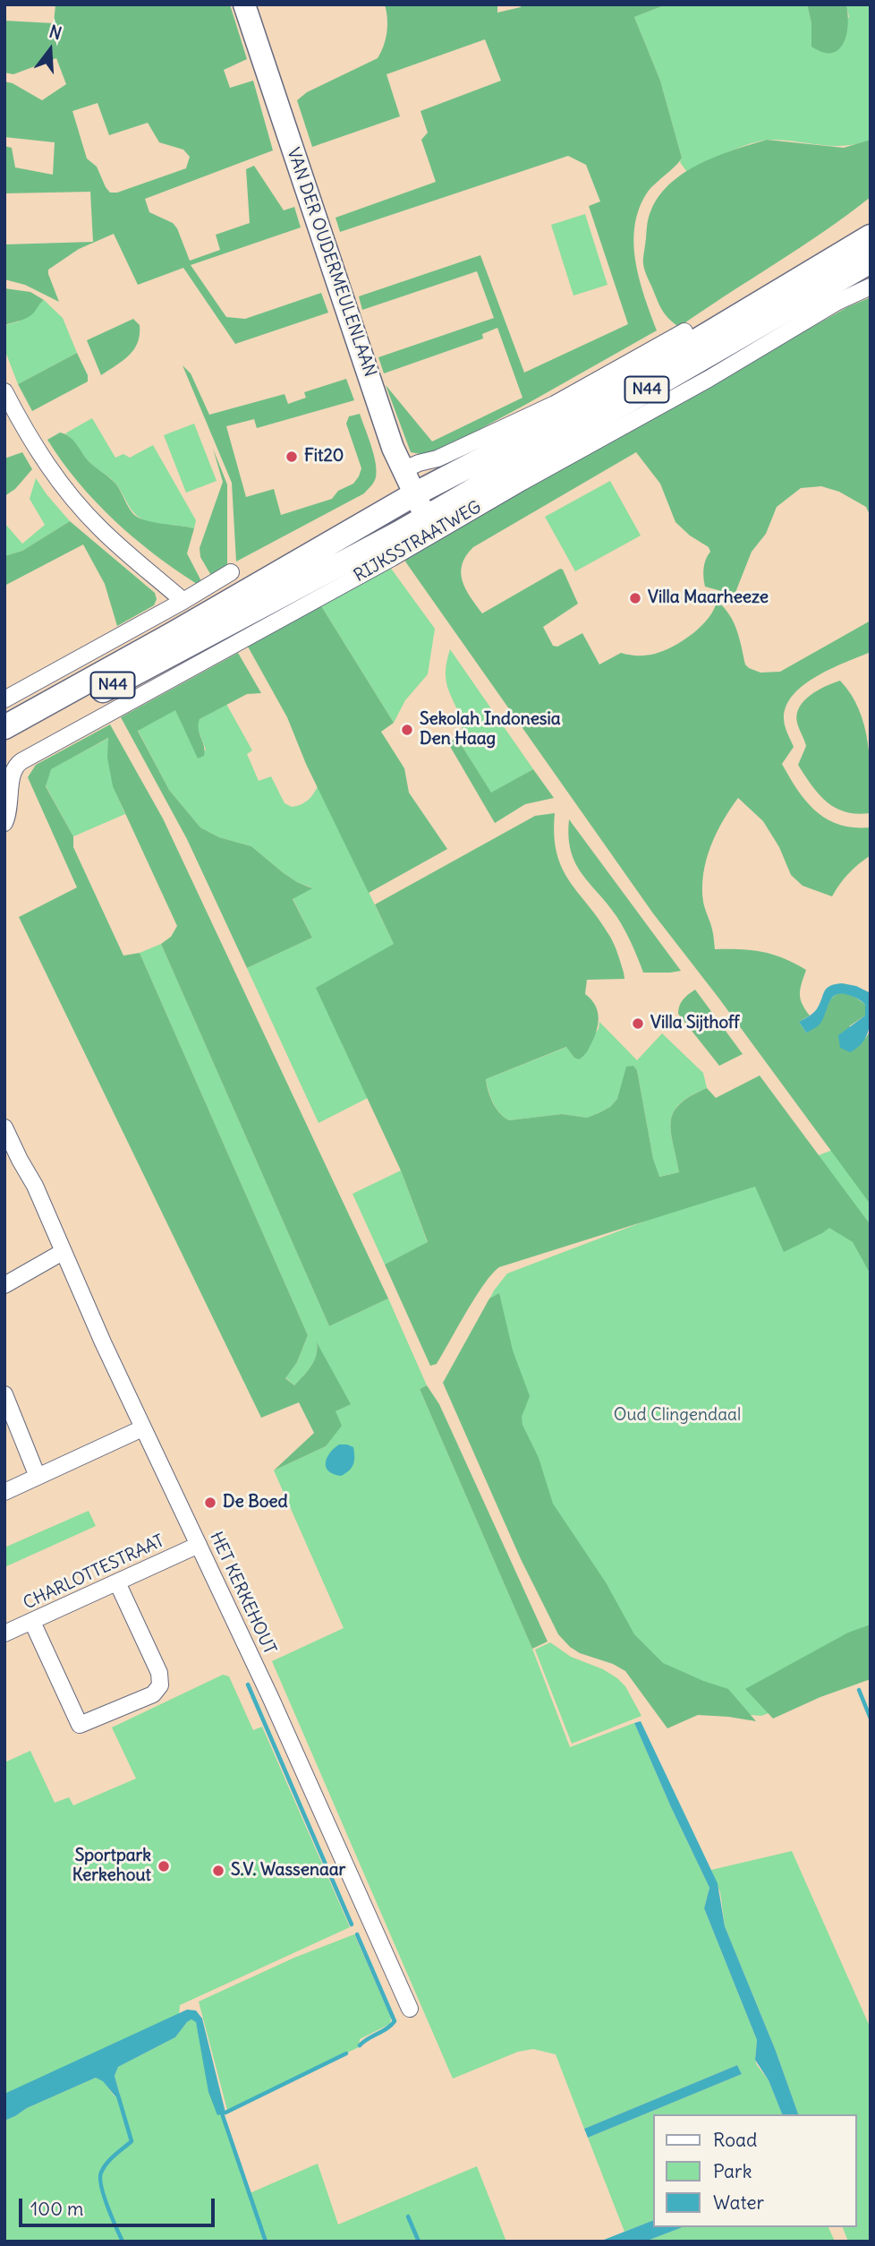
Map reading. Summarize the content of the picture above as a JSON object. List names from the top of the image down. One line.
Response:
{"streets":{"main road":["N44","RIJKSSTRAATWEG"],"street":["VAN DER OUDERMEULENLAAN","CHARLOTTESTRAAT","HET KERKEHOUT"]},"crossings":[["VAN DER OUDERMEULENLAAN","N44"],["VAN DER OUDERMEULENLAAN","RIJKSSTRAATWEG"],["CHARLOTTESTRAAT","HET KERKEHOUT"]],"parks":["Oud Clingendaal"],"places":["Fit20","Villa Maarheeze","Sekolah Indonesia Den Haag","Villa Sijthoff","De Boed","Sportpark Kerkehout","S.V. Wassenaar"],"legend":["Road","Park","Water"],"scale_bar":"100 m","north":"top"}
